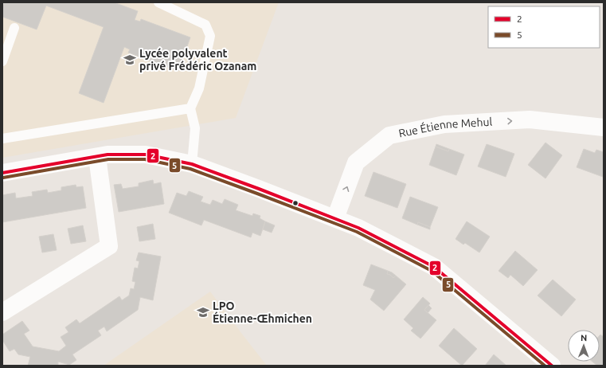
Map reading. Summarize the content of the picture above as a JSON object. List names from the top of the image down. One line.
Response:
{"streets":{"street":["Rue Étienne Mehul"]},"one_way":["Rue Étienne Mehul"],"places":{"school or university":["Lycée polyvalent privé Frédéric Ozanam","LPO Étienne-Œhmichen"]},"lines":["transit line 2","transit line 5"],"legend":["2","5"],"north":"top"}
